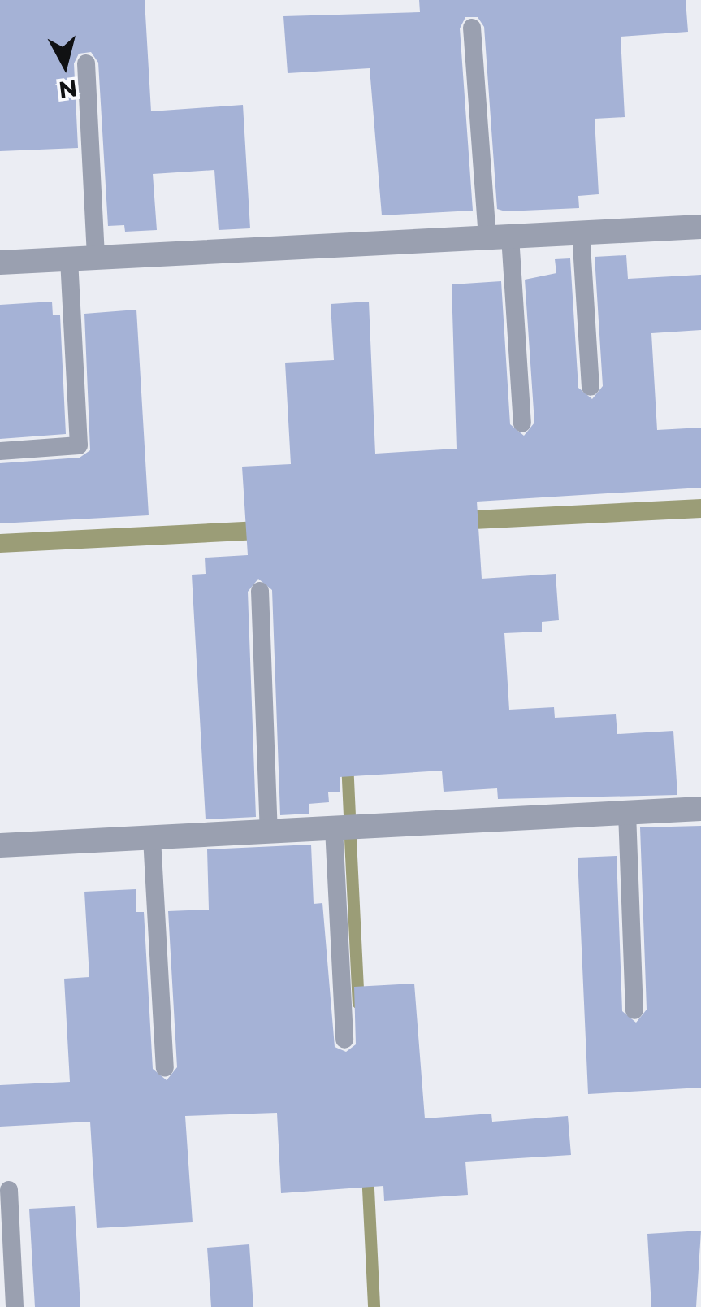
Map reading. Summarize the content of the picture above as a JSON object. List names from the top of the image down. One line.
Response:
{"north":"bottom"}
